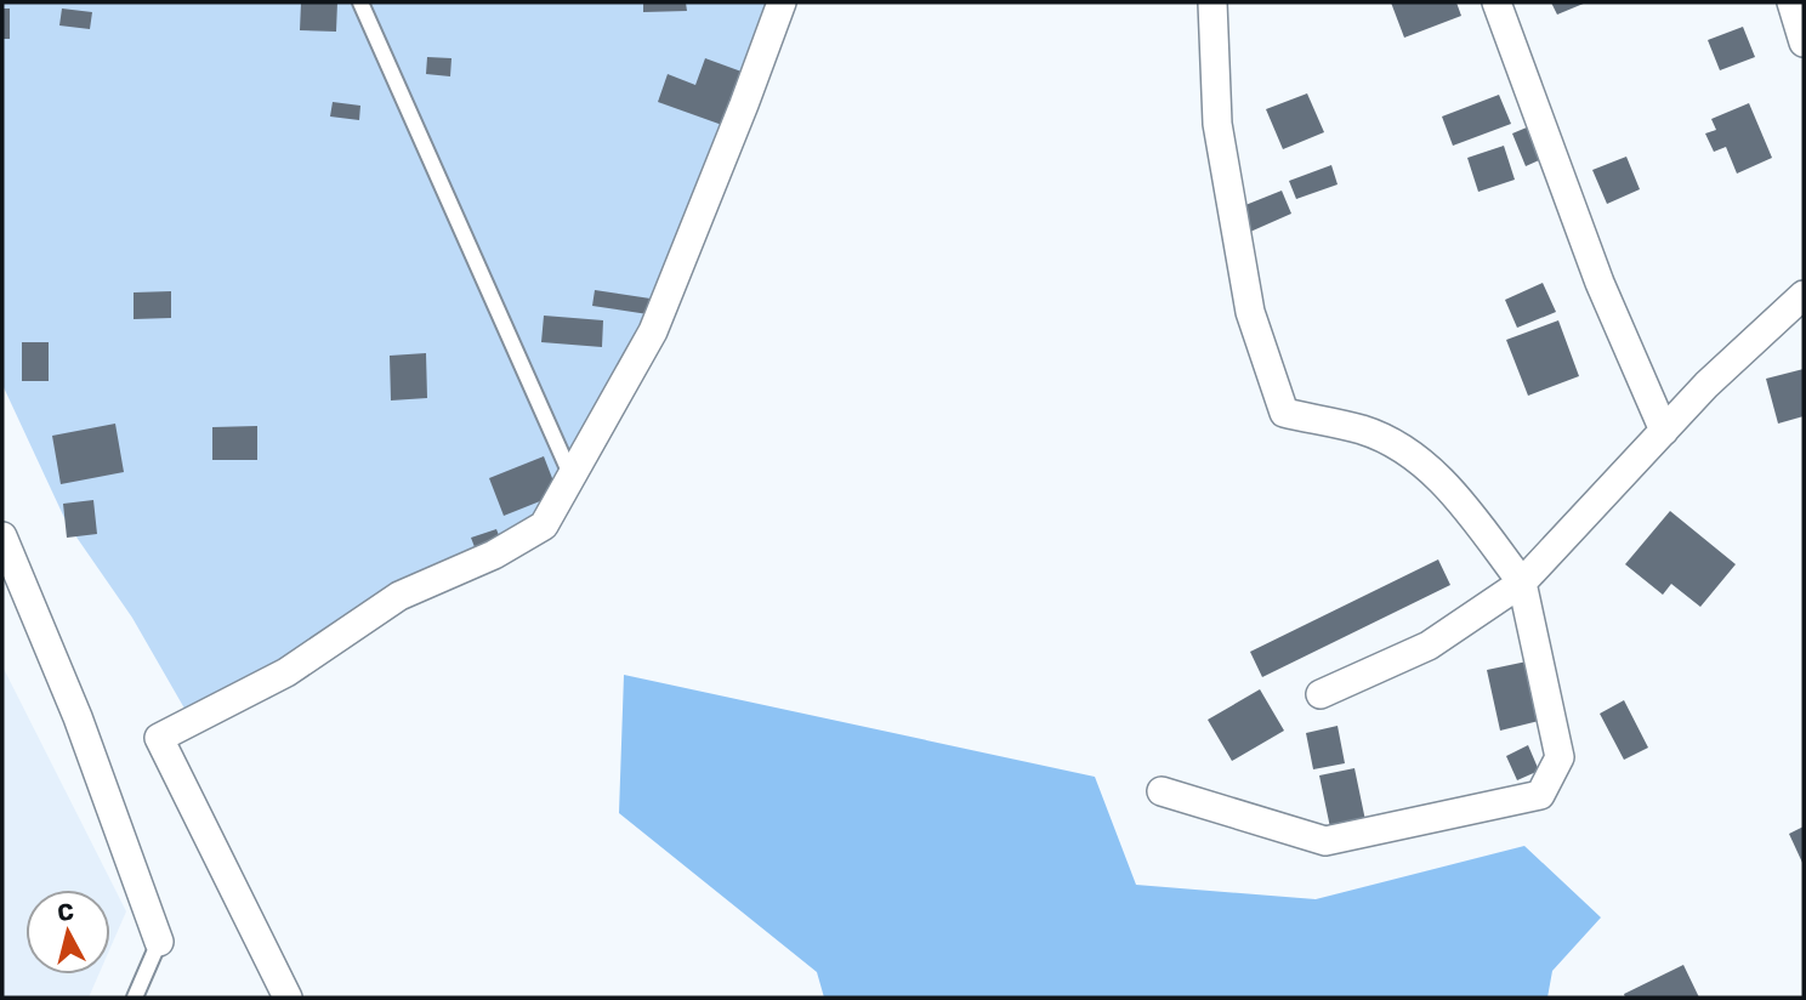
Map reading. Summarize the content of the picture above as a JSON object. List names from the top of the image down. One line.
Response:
{"north":"top"}
